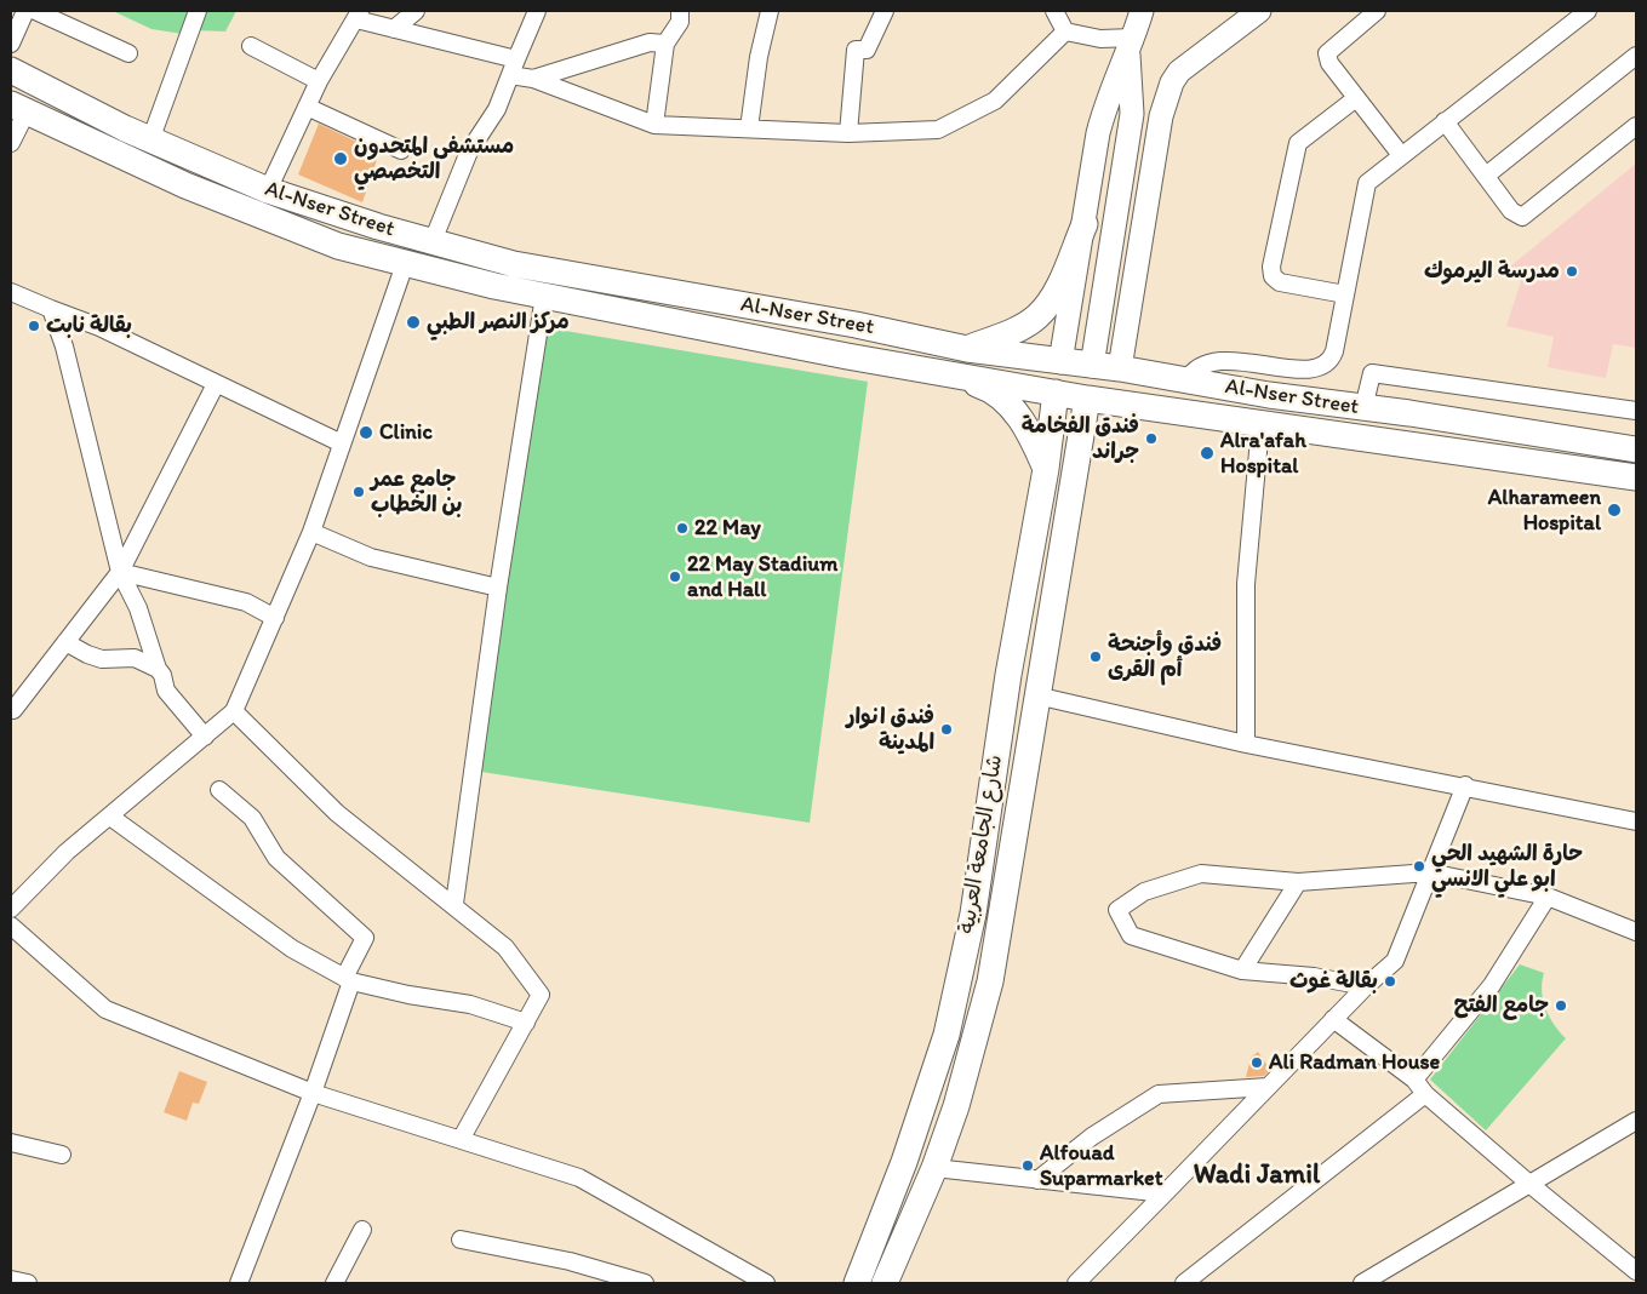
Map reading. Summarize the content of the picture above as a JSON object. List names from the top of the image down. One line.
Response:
{"streets":{"main road":["Al-Nser Street","شارع الجامعة العربية"]},"crossings":[["Al-Nser Street","شارع الجامعة العربية"]],"districts":["Wadi Jamil"],"places":["مستشفى المتحدون التخصصي","مدرسة اليرموك","مركز النصر الطبي","بقالة نابت","Clinic","فندق الفخامة جراند","Alra'afah Hospital","جامع عمر بن الخطاب","Alharameen Hospital","22 May","22 May Stadium and Hall","فندق وأجنحة أم القرى","فندق انوار المدينة","حارة الشهيد الحي ابو علي الانسي","بقالة غوث","جامع الفتح","Ali Radman House","Alfouad Suparmarket"]}
